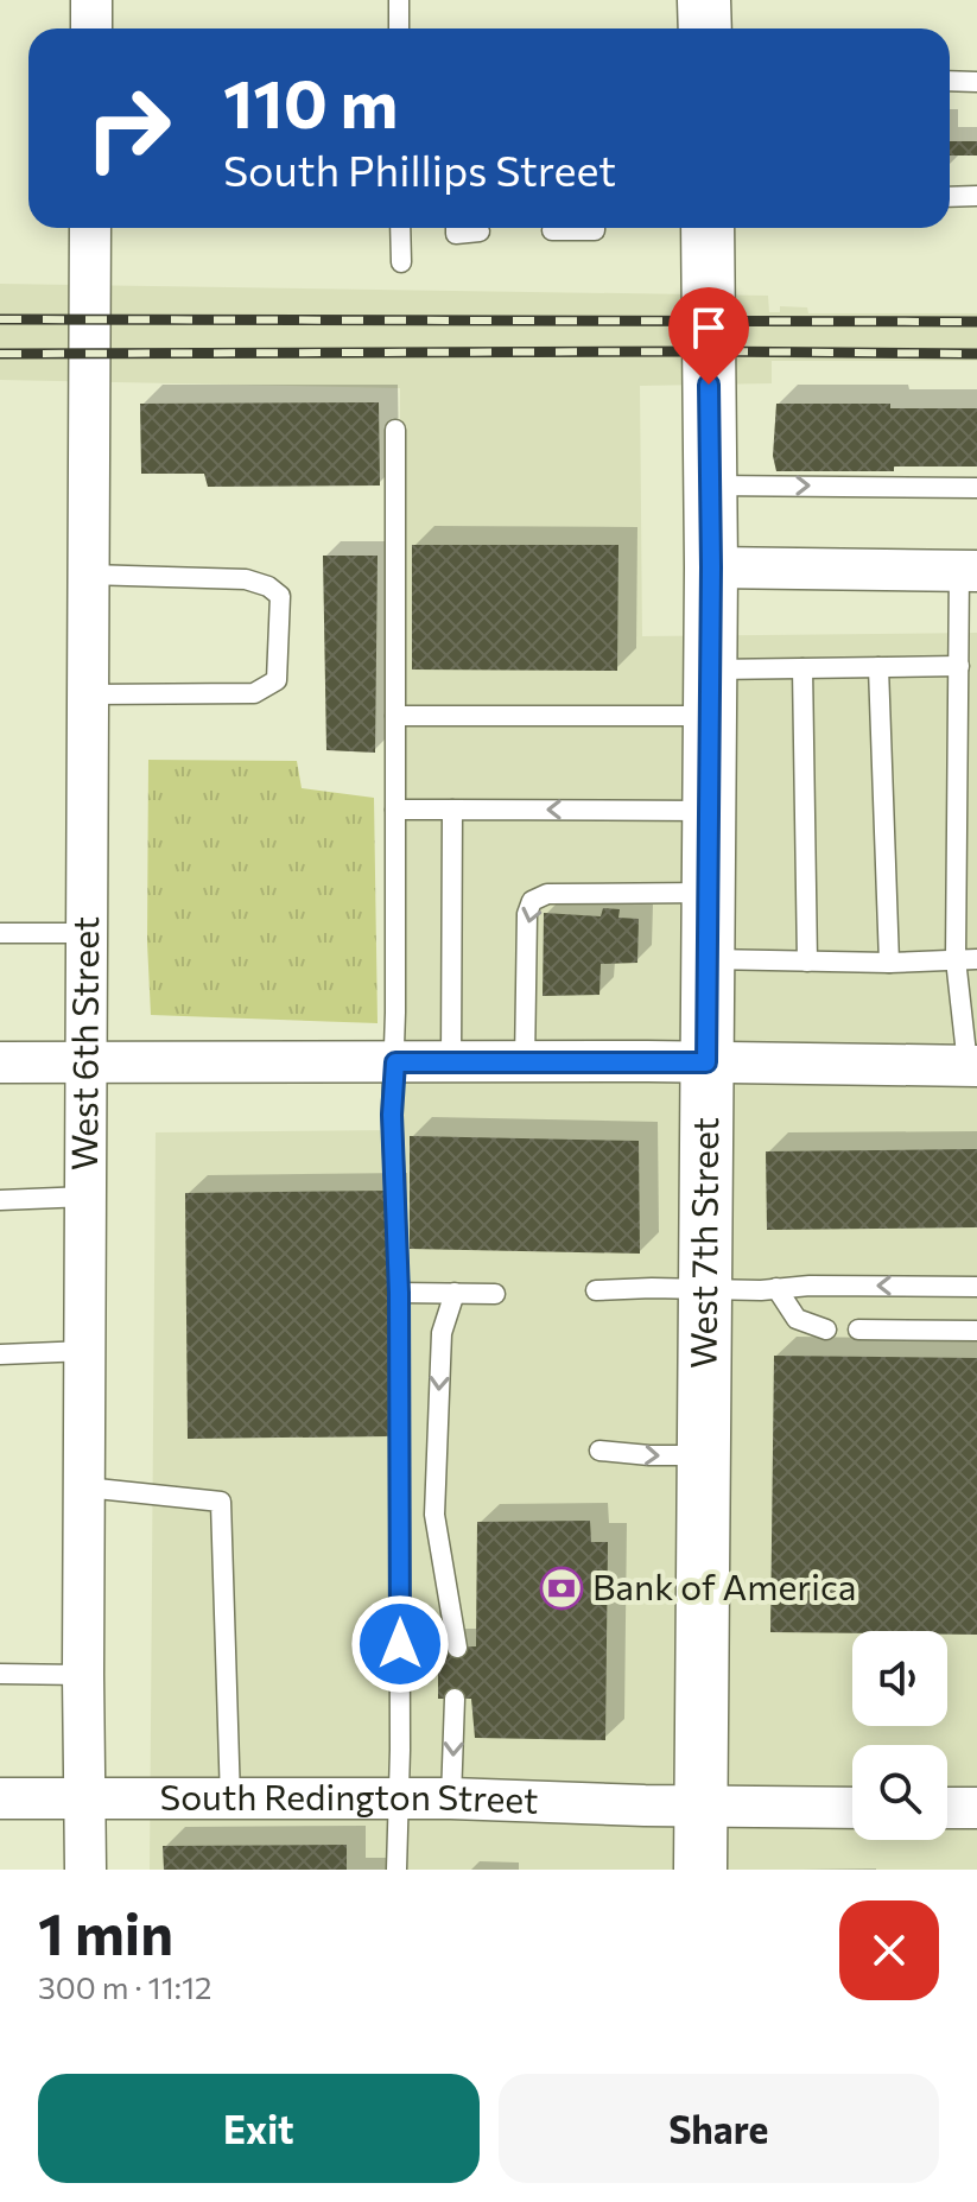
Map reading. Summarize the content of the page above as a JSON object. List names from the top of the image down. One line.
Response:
{"streets":{"street":["West 6th Street","West 7th Street","South Redington Street"]},"crossings":[["West 6th Street","South Redington Street"],["West 7th Street","South Redington Street"]],"places":{"bank":["Bank of America"]},"page":{"turn":["110 m","South Phillips Street"],"heading":["1 min","300 m · 11:12"],"buttons":["Exit","Share"]}}
